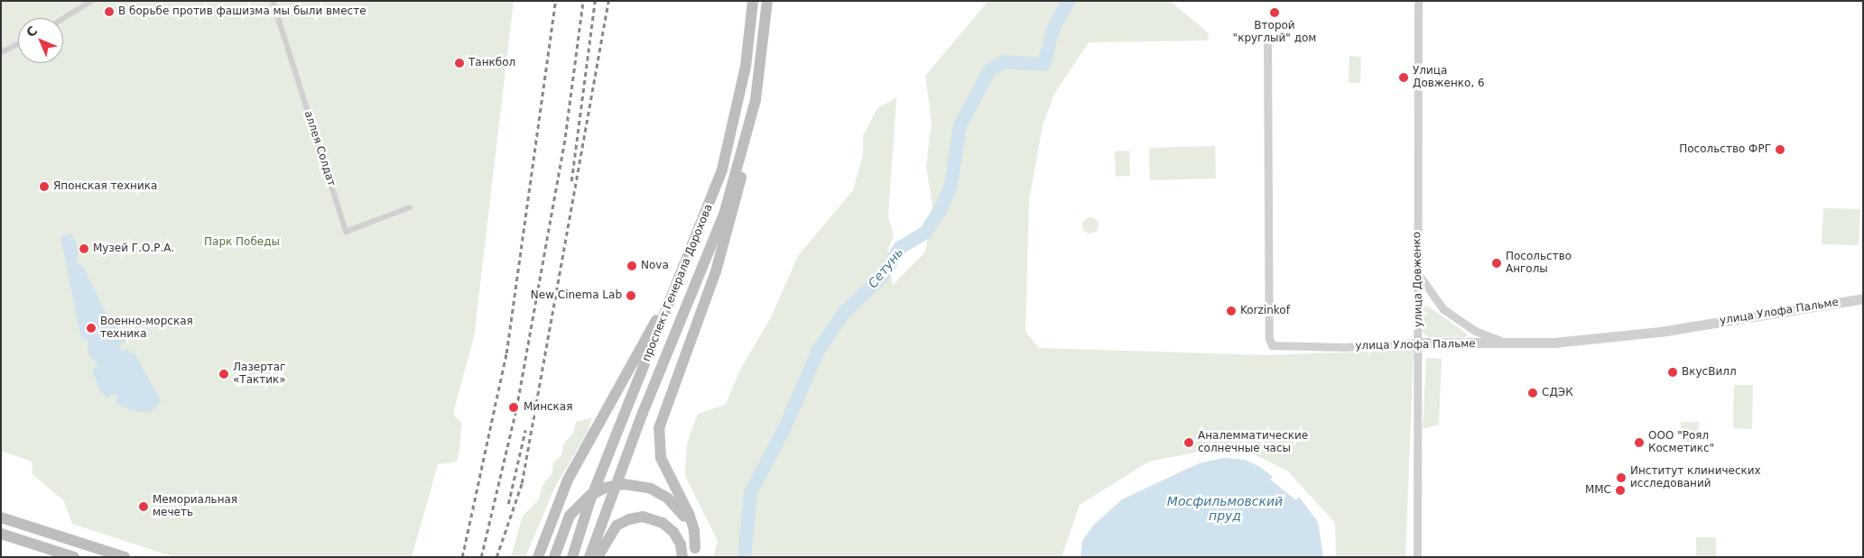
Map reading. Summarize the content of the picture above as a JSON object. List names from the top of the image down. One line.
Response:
{"streets":{"main road":["проспект Генерала Дорохова"],"street":["аллея Солдат","улица Довженко","улица Улофа Пальме"]},"crossings":[["улица Довженко","улица Улофа Пальме"]],"water":["Сетунь","Мосфильмовский пруд"],"parks":["Парк Победы"],"places":["В борьбе против фашизма мы были вместе","Второй \"круглый\" дом","Танкбол","Улица Довженко, 6","Посольство ФРГ","Японская техника","Музей Г.О.Р.А.","Посольство Анголы","Nova","New Cinema Lab","Korzinkof","Военно-морская техника","ВкусВилл","Лазертаг «Тактик»","СДЭК","Минская","Аналемматические солнечные часы","ООО \"Роял Косметикс\"","Институт клинических исследований","ММС","Мемориальная мечеть"],"north":"top left"}
